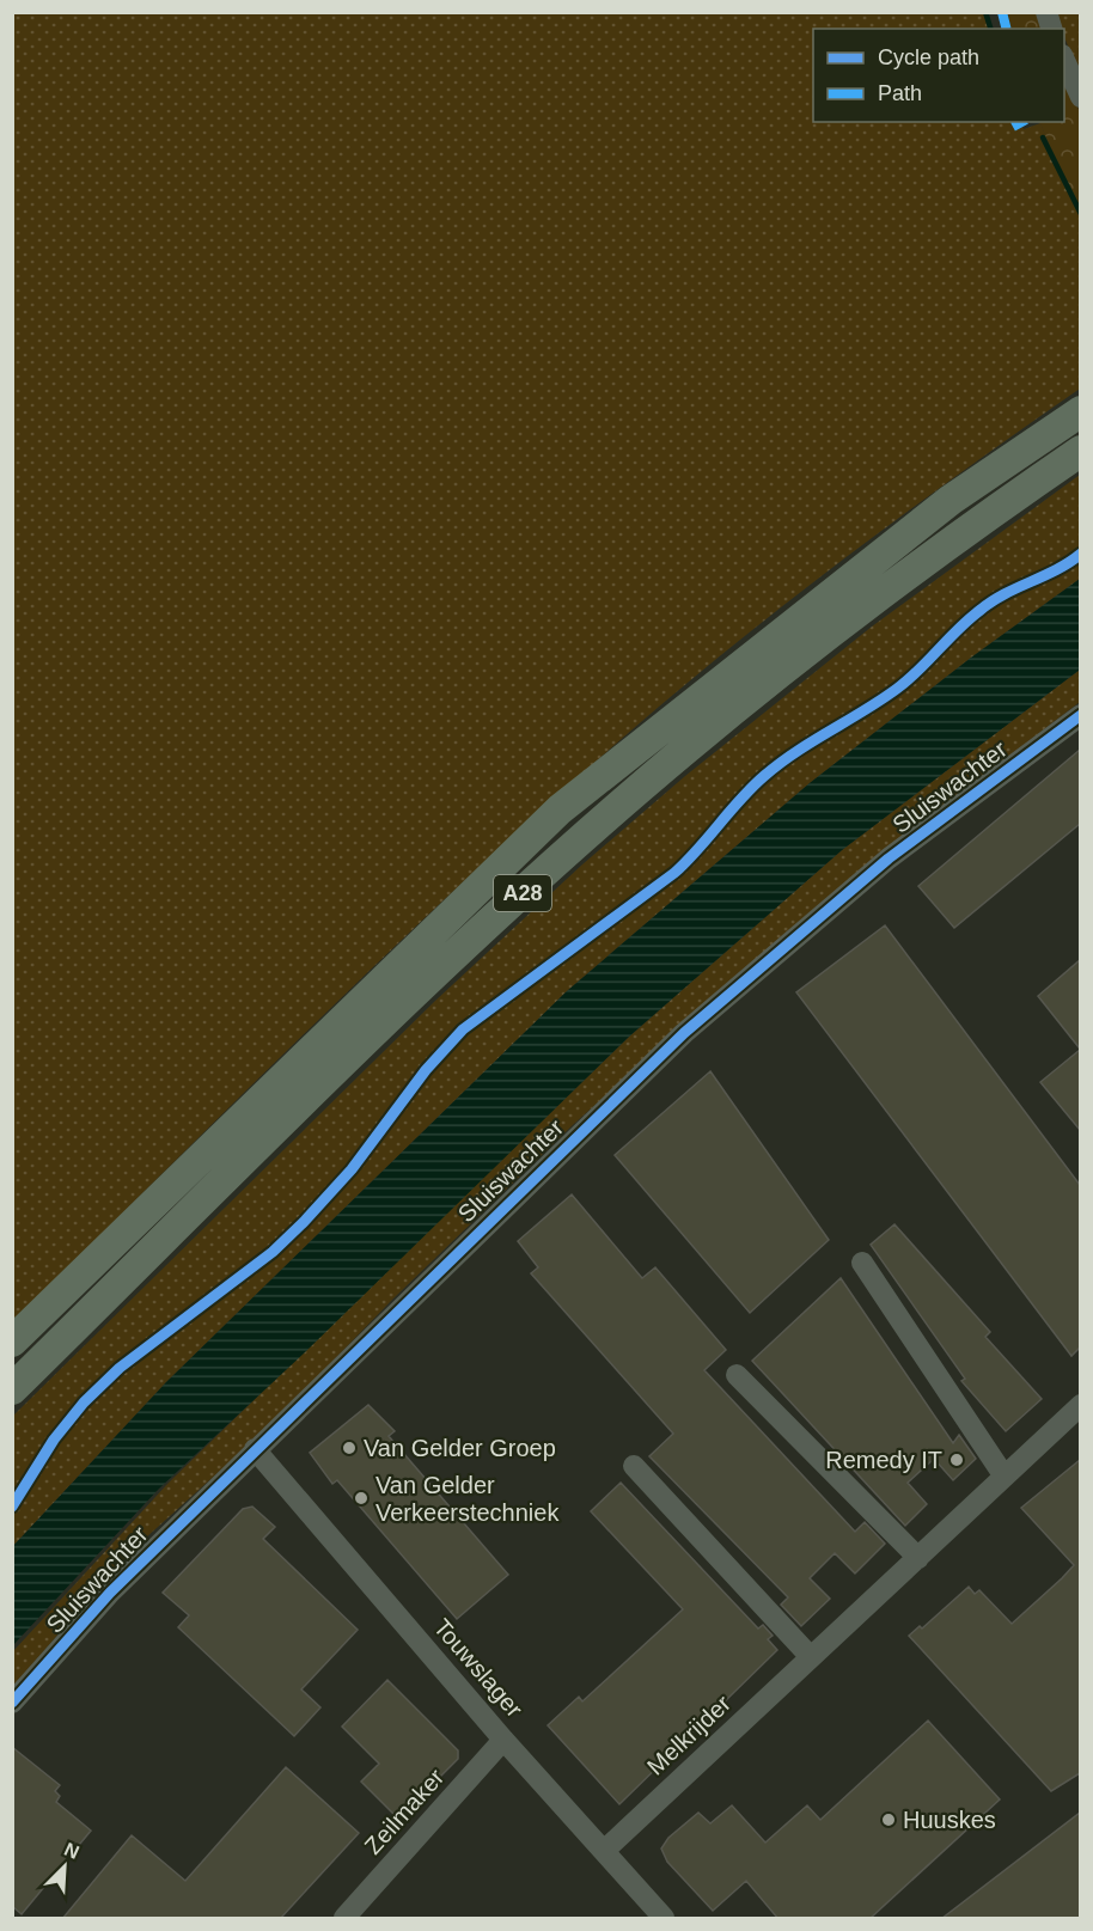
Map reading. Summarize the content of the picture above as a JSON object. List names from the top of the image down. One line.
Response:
{"streets":{"highway":["A28"],"street":["Sluiswachter","Touwslager","Melkrijder","Zeilmaker"]},"crossings":[["Sluiswachter","Touwslager"],["Touwslager","Melkrijder"],["Touwslager","Zeilmaker"]],"places":["Van Gelder Groep","Remedy IT","Van Gelder Verkeerstechniek","Huuskes"],"legend":["Cycle path","Path"],"north":"top right"}
